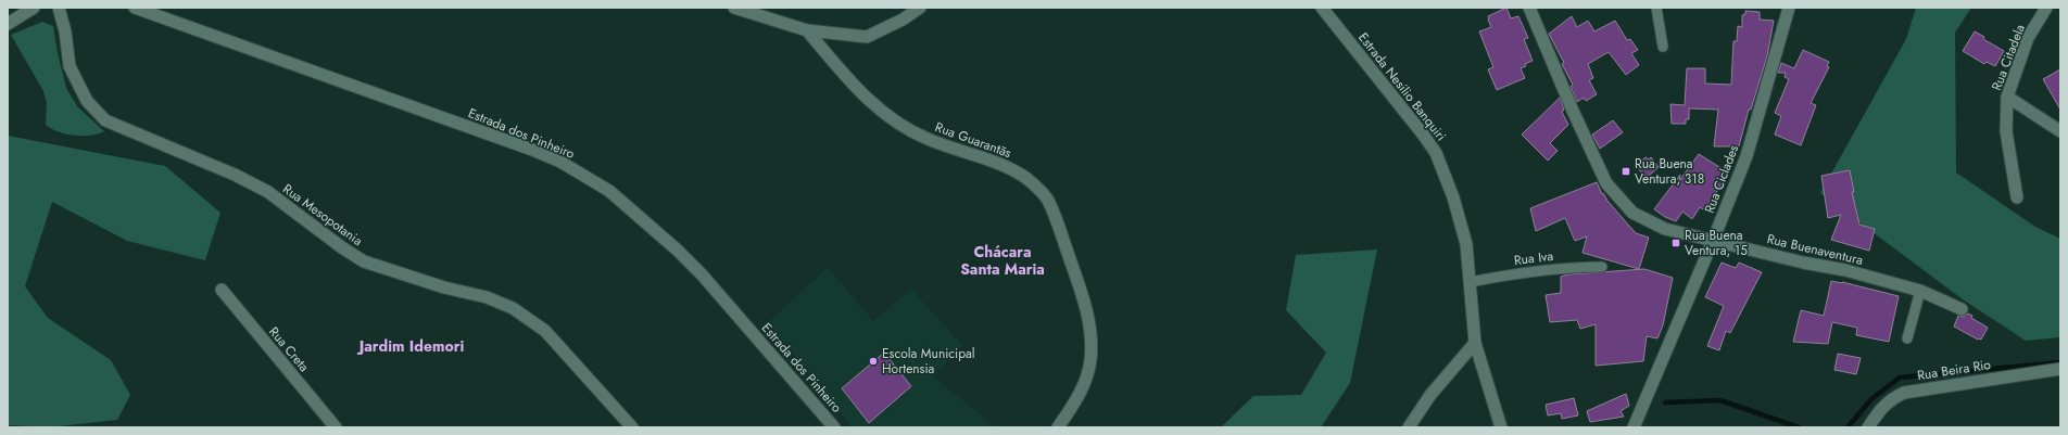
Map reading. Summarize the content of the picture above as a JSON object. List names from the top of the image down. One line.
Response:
{"streets":{"street":["Rua Citadela","Estrada Nesilio Banquiri","Estrada dos Pinheiro","Rua Guarantãs","Rua Ciclades","Rua Mesopotania","Rua Buenaventura","Rua Creta","Rua Beira Rio"],"lane":["Rua Iva"]},"crossings":[["Estrada Nesilio Banquiri","Rua Iva"],["Rua Ciclades","Rua Buenaventura"]],"districts":["Chácara Santa Maria","Jardim Idemori"],"places":{"transit":["Rua Buena Ventura, 318","Rua Buena Ventura, 15"],"other":["Escola Municipal Hortensia"]}}
